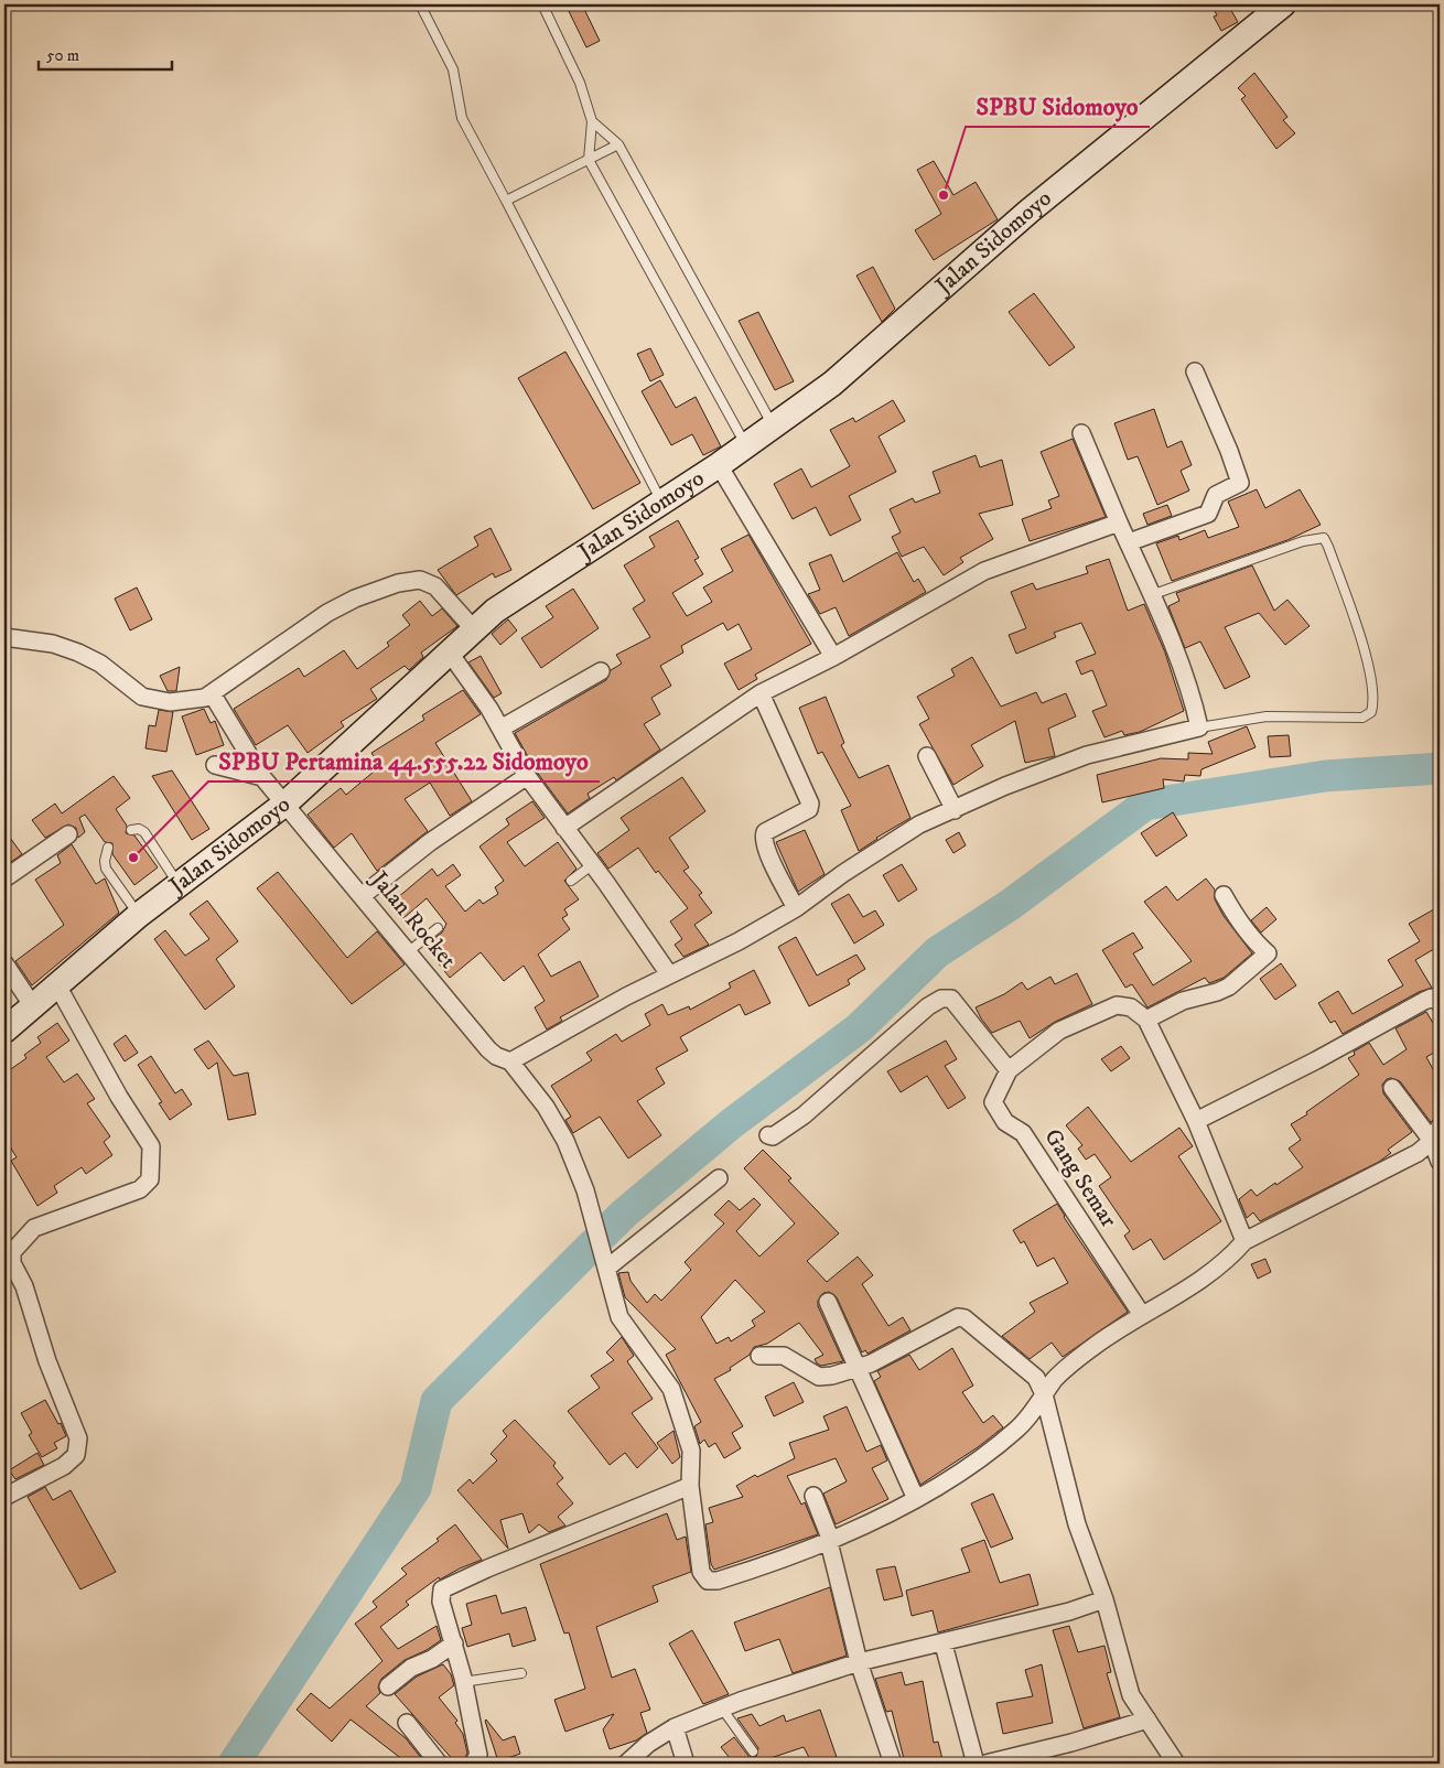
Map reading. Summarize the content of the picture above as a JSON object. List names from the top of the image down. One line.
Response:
{"streets":{"main road":["Jalan Sidomoyo"],"street":["Jalan Rocket","Gang Semar"]},"crossings":[["Jalan Sidomoyo","Jalan Rocket"]],"places":["SPBU Sidomoyo","SPBU Pertamina 44.555.22 Sidomoyo"],"scale_bar":"50 m"}
